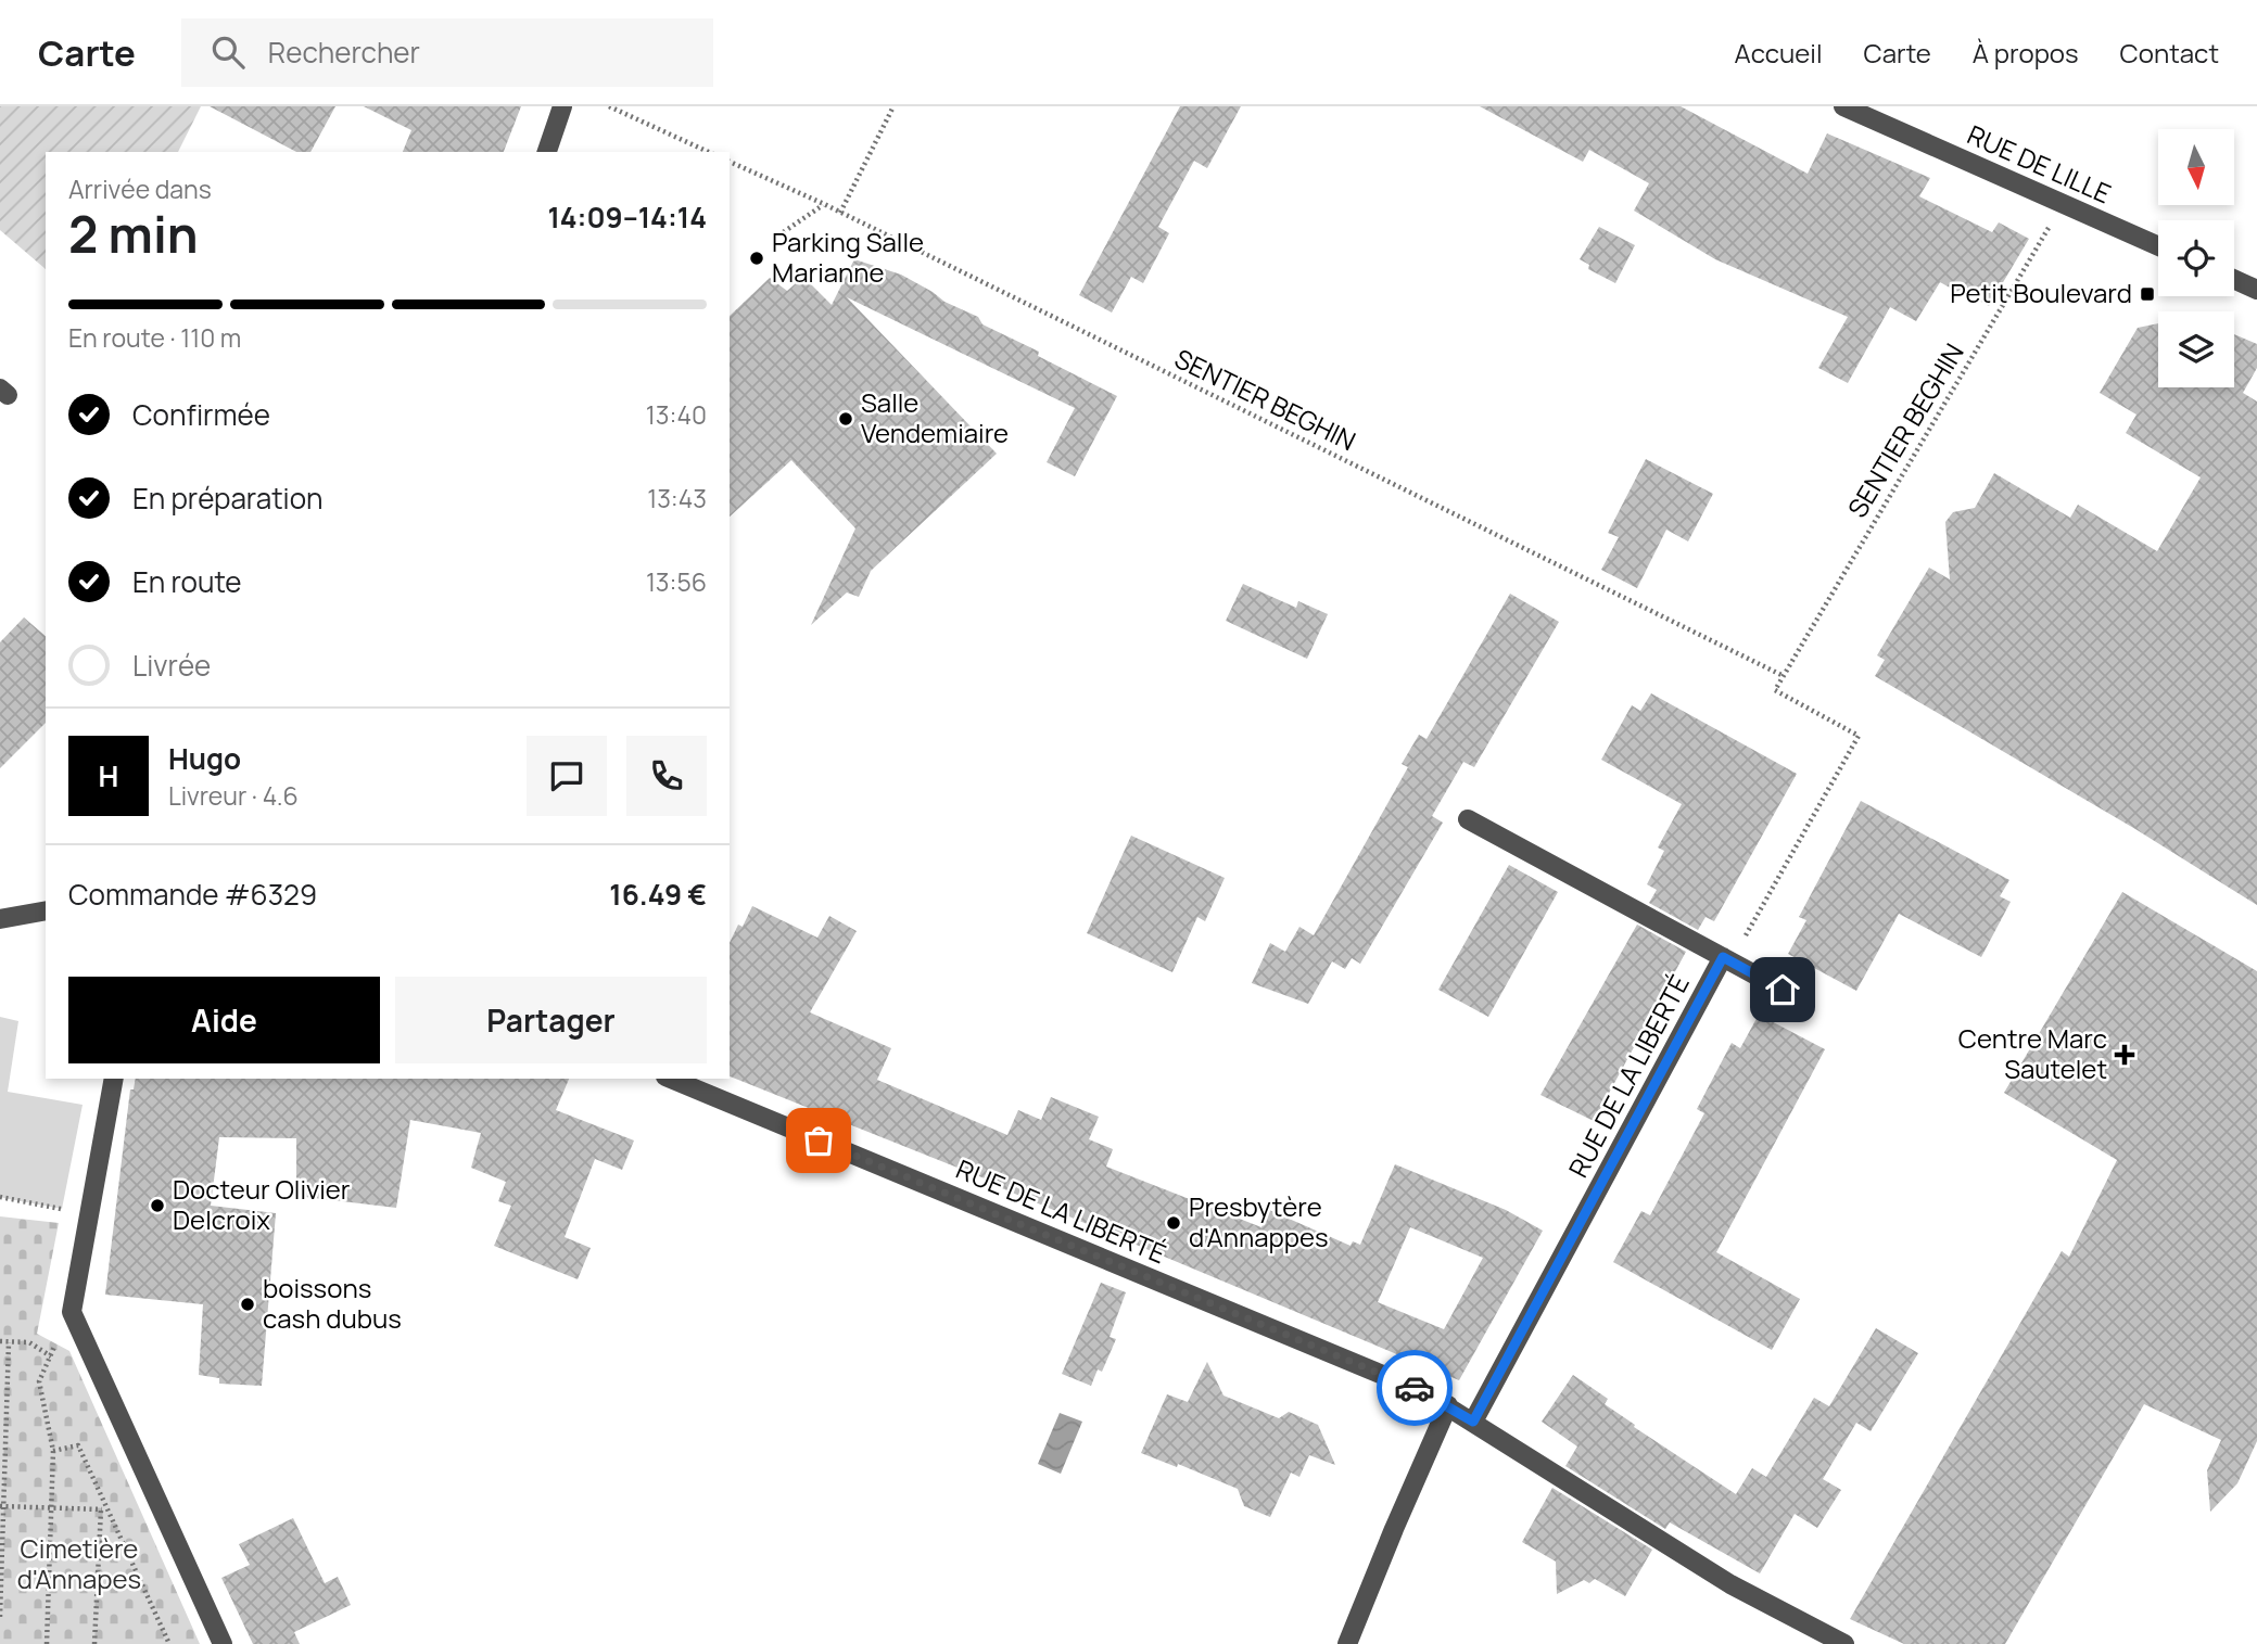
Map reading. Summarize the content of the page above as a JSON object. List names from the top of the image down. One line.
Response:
{"streets":{"street":["RUE DE LILLE","RUE DE LA LIBERTÉ"],"path":["SENTIER BEGHIN"]},"crossings":[["RUE DE LILLE","SENTIER BEGHIN"]],"parks":["Cimetière d'Annapes"],"places":{"other":["Parking Salle Marianne","Salle Vendemiaire","Docteur Olivier Delcroix","Presbytère d'Annappes","boissons cash dubus"],"transit":["Petit Boulevard"],"health":["Centre Marc Sautelet"]},"north":"bottom","page":{"header":"Carte","search":"Rechercher","nav":["Accueil","Carte","À propos","Contact"],"heading":["2 min","Arrivée dans","14:09–14:14"],"panel":["Hugo","Livreur · 4.6","Commande #6329","16.49 €"],"bar":"En route · 110 m","list":[["Confirmée","13:40"],["En préparation","13:43"],["En route","13:56"],"Livrée"],"round":"H","buttons":["Aide","Partager"]}}
